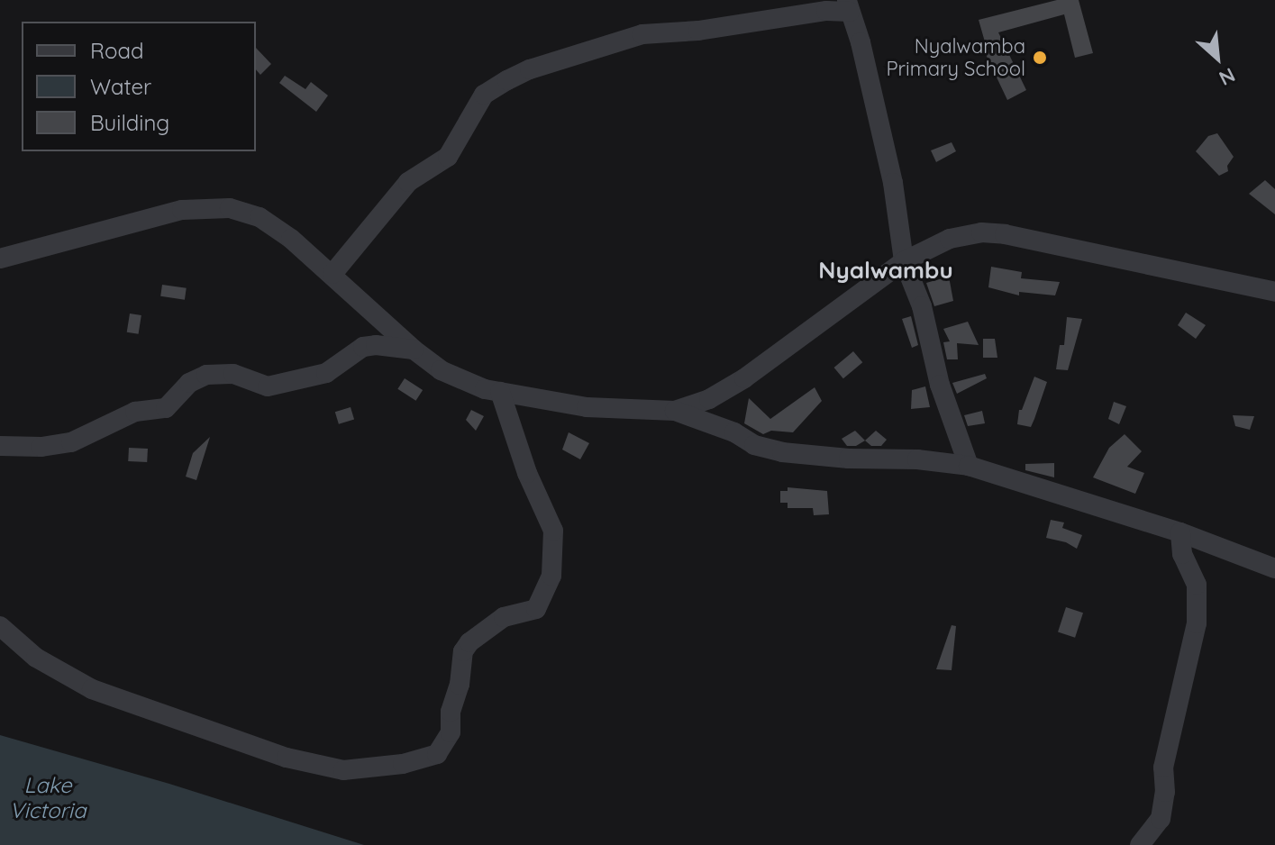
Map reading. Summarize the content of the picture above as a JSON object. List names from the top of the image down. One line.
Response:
{"districts":["Nyalwambu"],"water":["Lake Victoria"],"places":["Nyalwamba Primary School"],"legend":["Road","Water","Building"],"north":"bottom right"}
